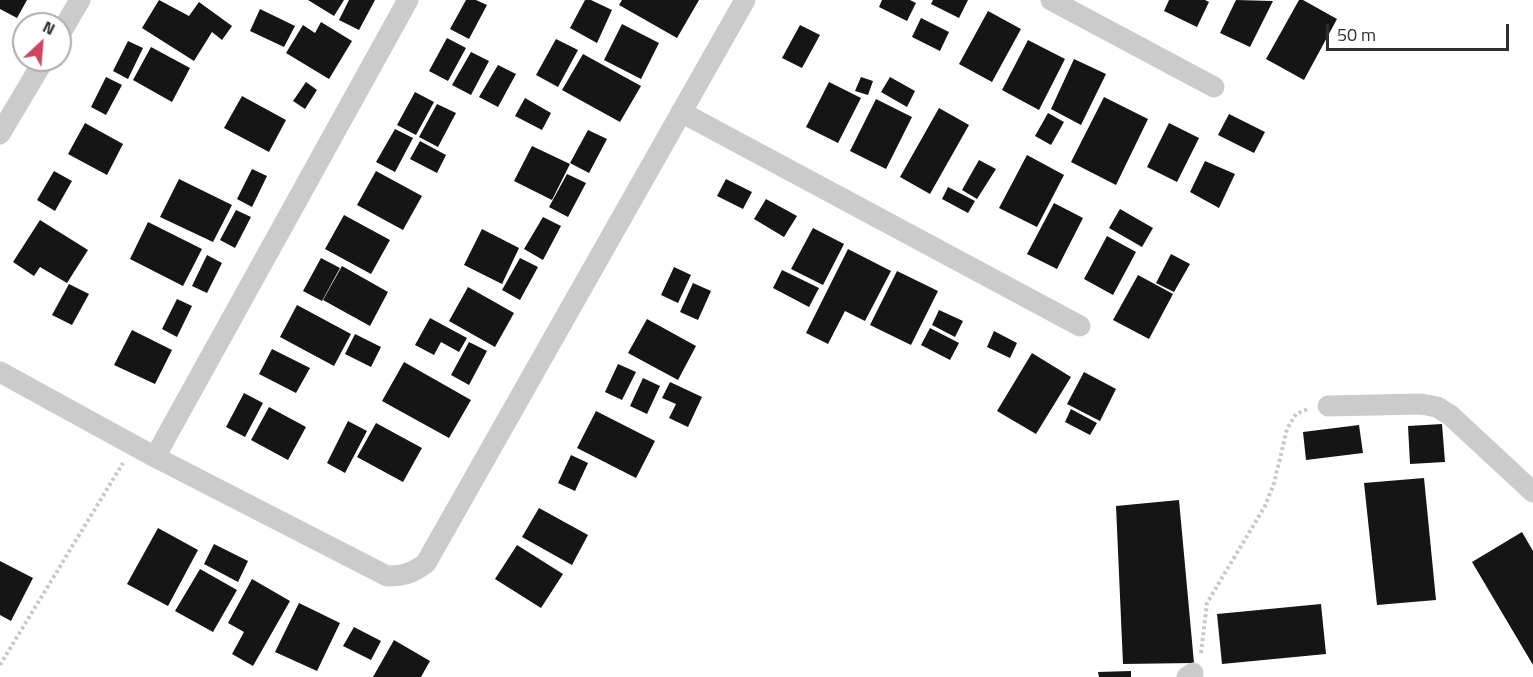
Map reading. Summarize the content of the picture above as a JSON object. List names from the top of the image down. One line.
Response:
{"scale_bar":"50 m","north":"top right"}
